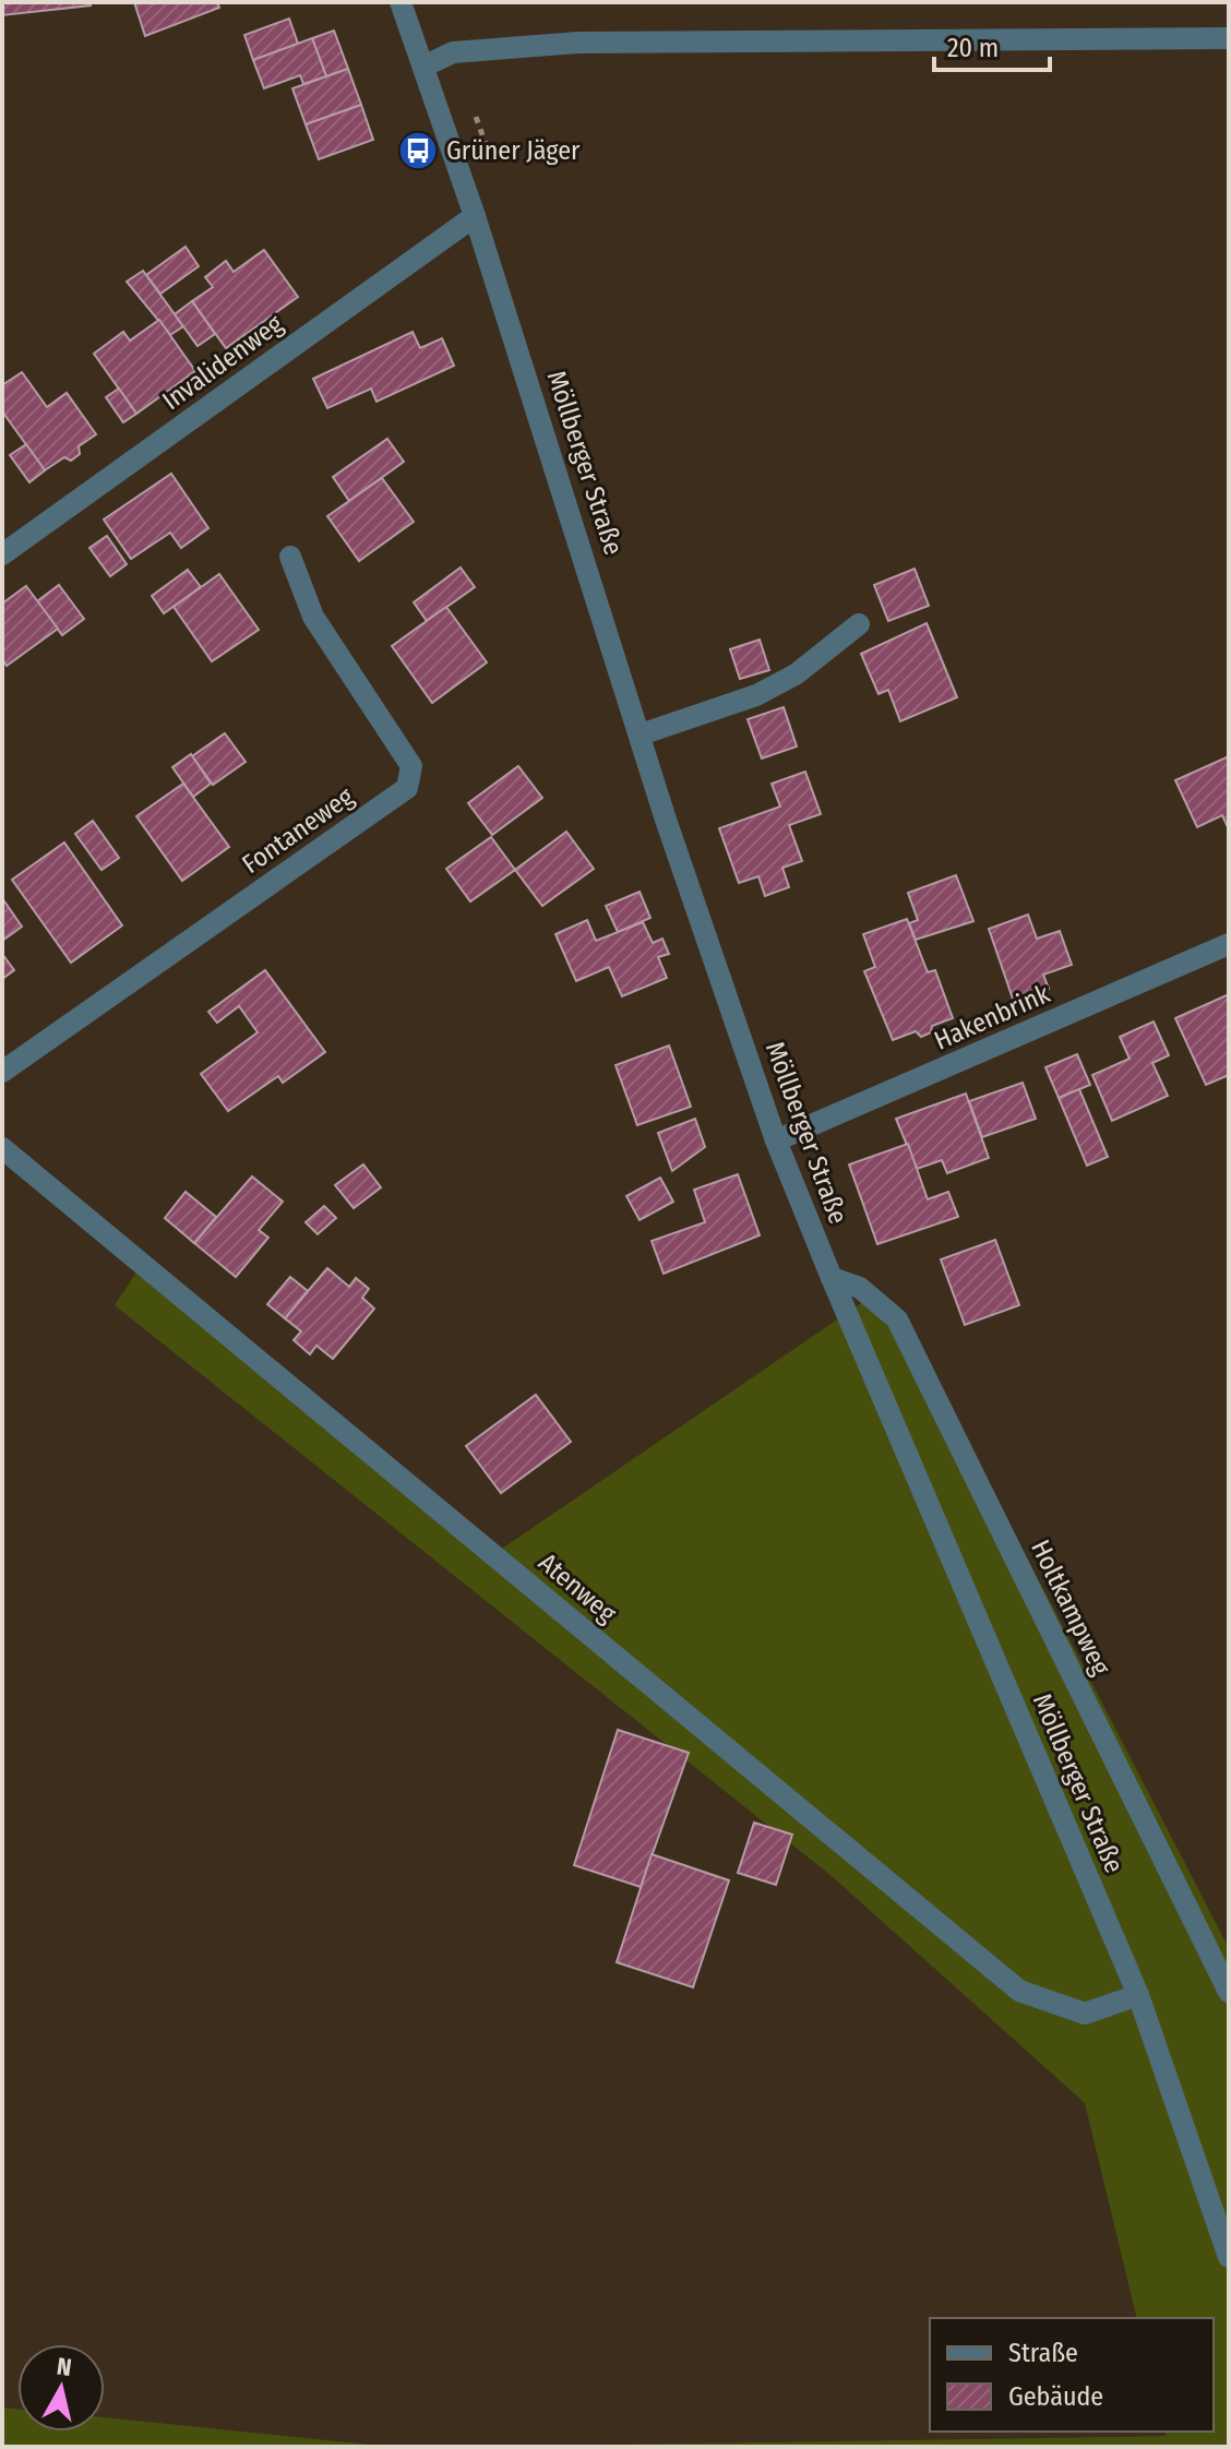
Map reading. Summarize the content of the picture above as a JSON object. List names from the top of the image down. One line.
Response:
{"streets":{"street":["Invalidenweg","Möllberger Straße","Fontaneweg","Hakenbrink","Atenweg","Holtkampweg"]},"crossings":[["Invalidenweg","Möllberger Straße"],["Möllberger Straße","Hakenbrink"],["Möllberger Straße","Atenweg"],["Möllberger Straße","Holtkampweg"]],"places":{"bus stop":["Grüner Jäger"]},"legend":["Straße","Gebäude"],"scale_bar":"20 m","north":"top"}
